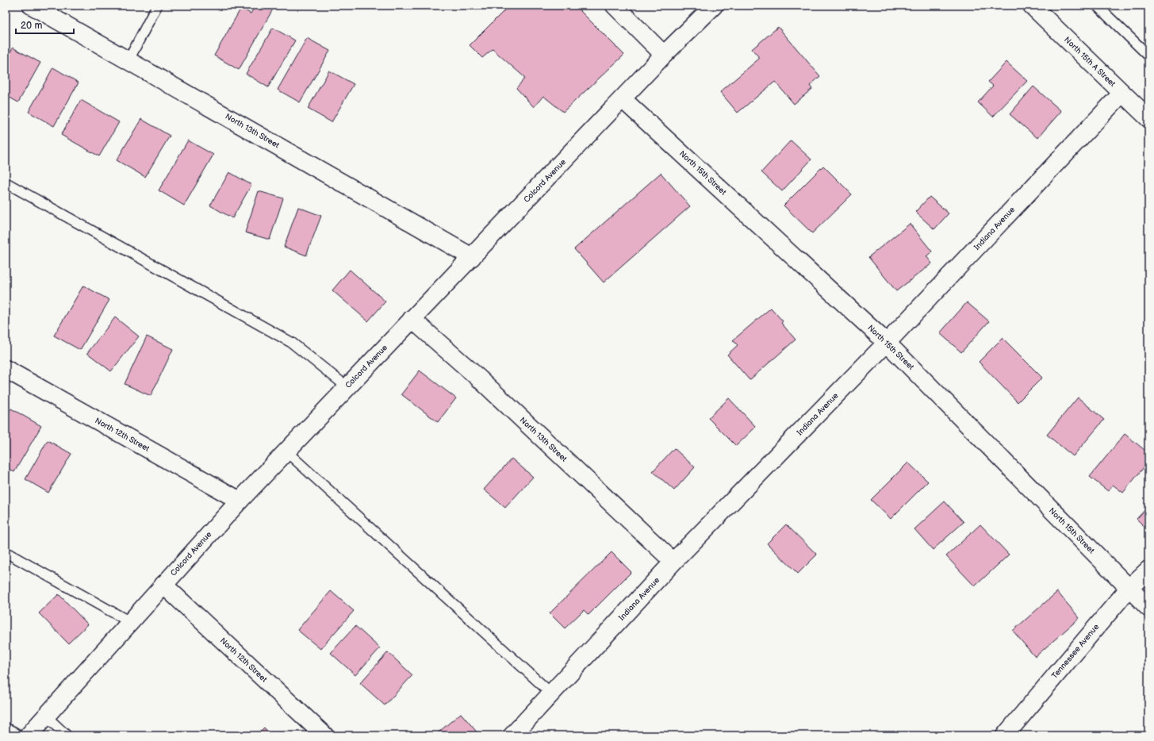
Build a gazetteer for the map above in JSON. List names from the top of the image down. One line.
{"streets":{"street":["North 15th A Street","North 13th Street","North 15th Street","Colcord Avenue","Indiana Avenue","North 12th Street","Tennessee Avenue"]},"crossings":[["North 15th A Street","Indiana Avenue"],["North 13th Street","Colcord Avenue"],["North 13th Street","Indiana Avenue"],["North 15th Street","Colcord Avenue"],["North 15th Street","Indiana Avenue"],["North 15th Street","Tennessee Avenue"],["Colcord Avenue","North 12th Street"]],"scale_bar":"20 m"}
